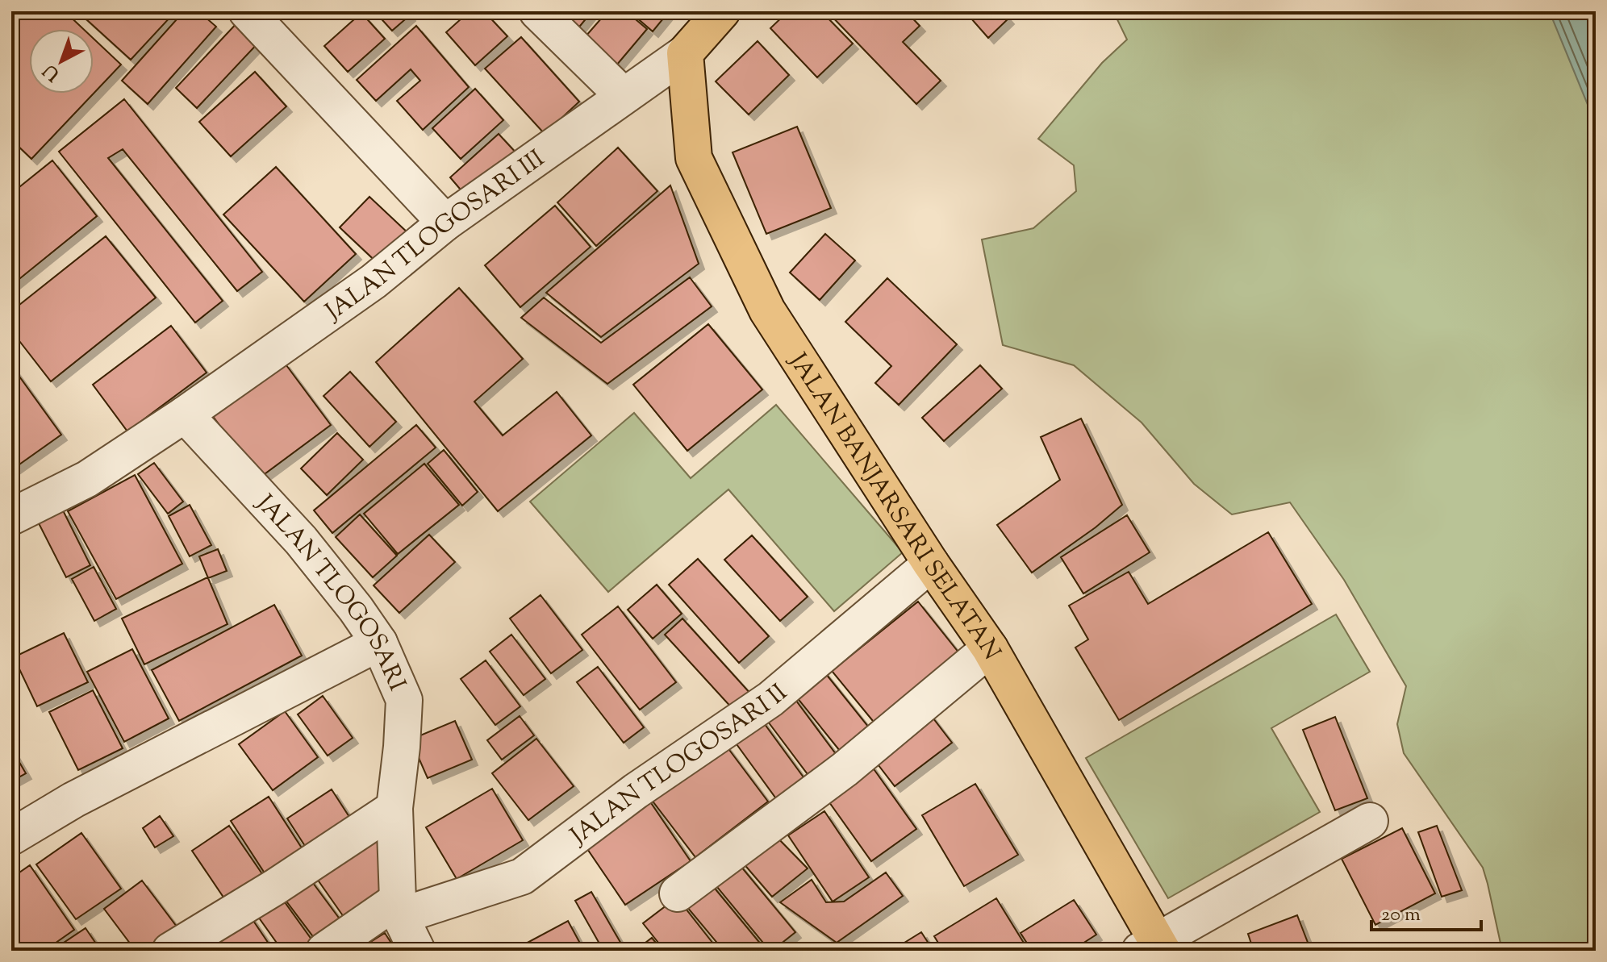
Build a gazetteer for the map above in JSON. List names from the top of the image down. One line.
{"streets":{"main road":["JALAN BANJARSARI SELATAN"],"street":["JALAN TLOGOSARI III","JALAN TLOGOSARI","JALAN TLOGOSARI II"]},"crossings":[["JALAN TLOGOSARI III","JALAN BANJARSARI SELATAN"],["JALAN TLOGOSARI III","JALAN TLOGOSARI"],["JALAN BANJARSARI SELATAN","JALAN TLOGOSARI II"],["JALAN TLOGOSARI","JALAN TLOGOSARI II"]],"scale_bar":"20 m","north":"bottom left"}
